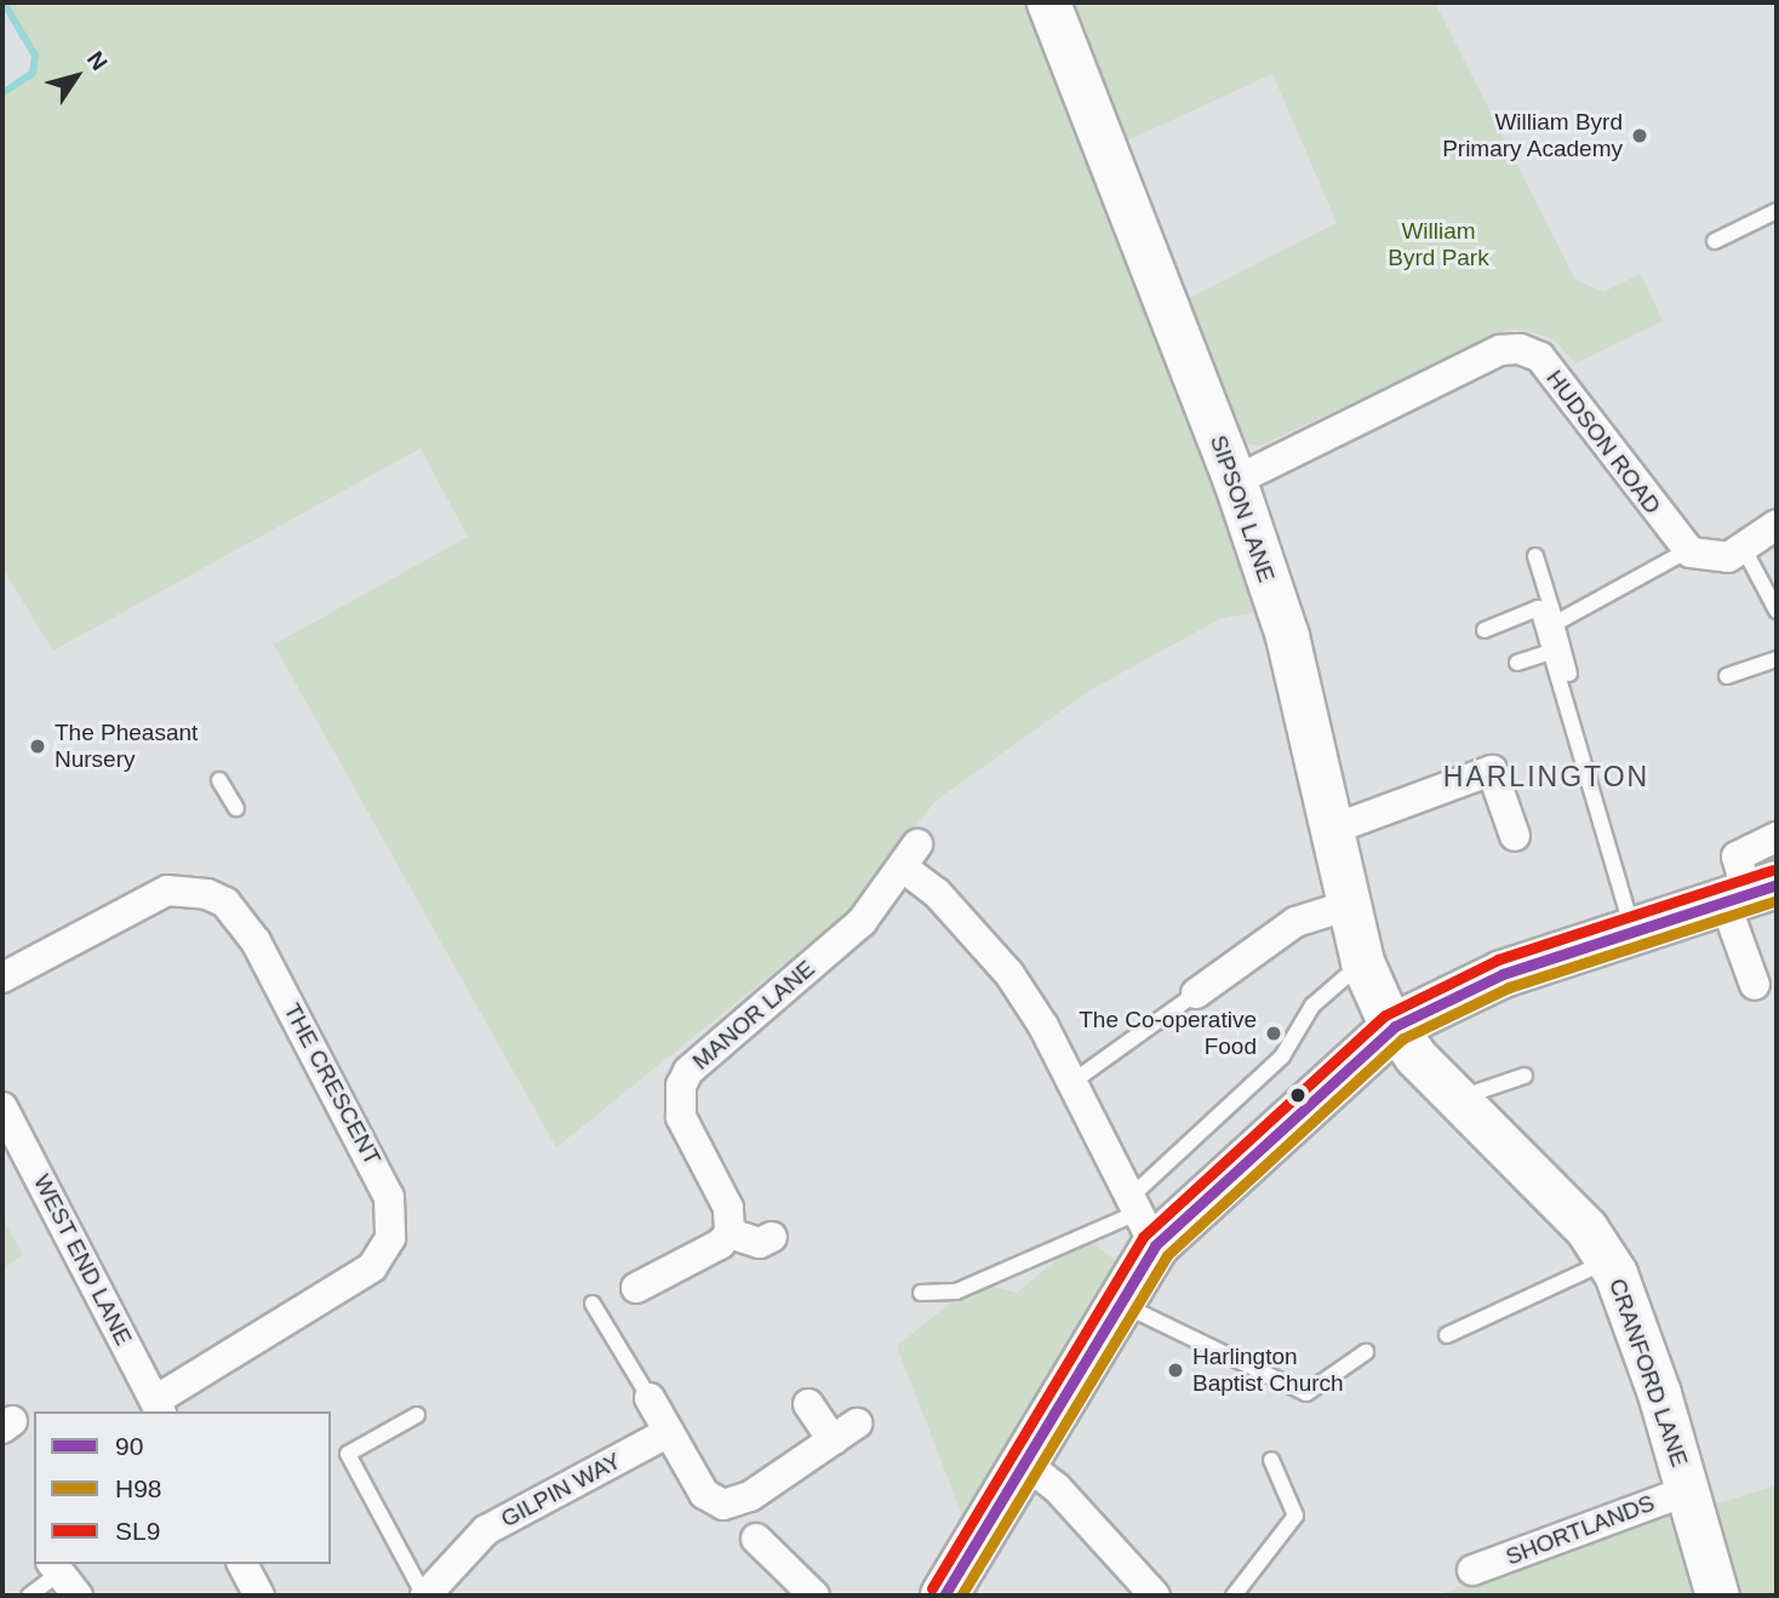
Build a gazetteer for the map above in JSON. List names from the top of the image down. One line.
{"streets":{"street":["HUDSON ROAD","SIPSON LANE","MANOR LANE","THE CRESCENT","WEST END LANE","CRANFORD LANE","GILPIN WAY","SHORTLANDS"]},"crossings":[["HUDSON ROAD","SIPSON LANE"],["SIPSON LANE","CRANFORD LANE"],["THE CRESCENT","WEST END LANE"],["CRANFORD LANE","SHORTLANDS"]],"districts":["HARLINGTON"],"parks":["William Byrd Park"],"places":["William Byrd Primary Academy","The Pheasant Nursery","The Co-operative Food","Harlington Baptist Church"],"lines":["transit line SL9","transit line 90","transit line H98"],"legend":["90","H98","SL9"],"north":"top right"}
